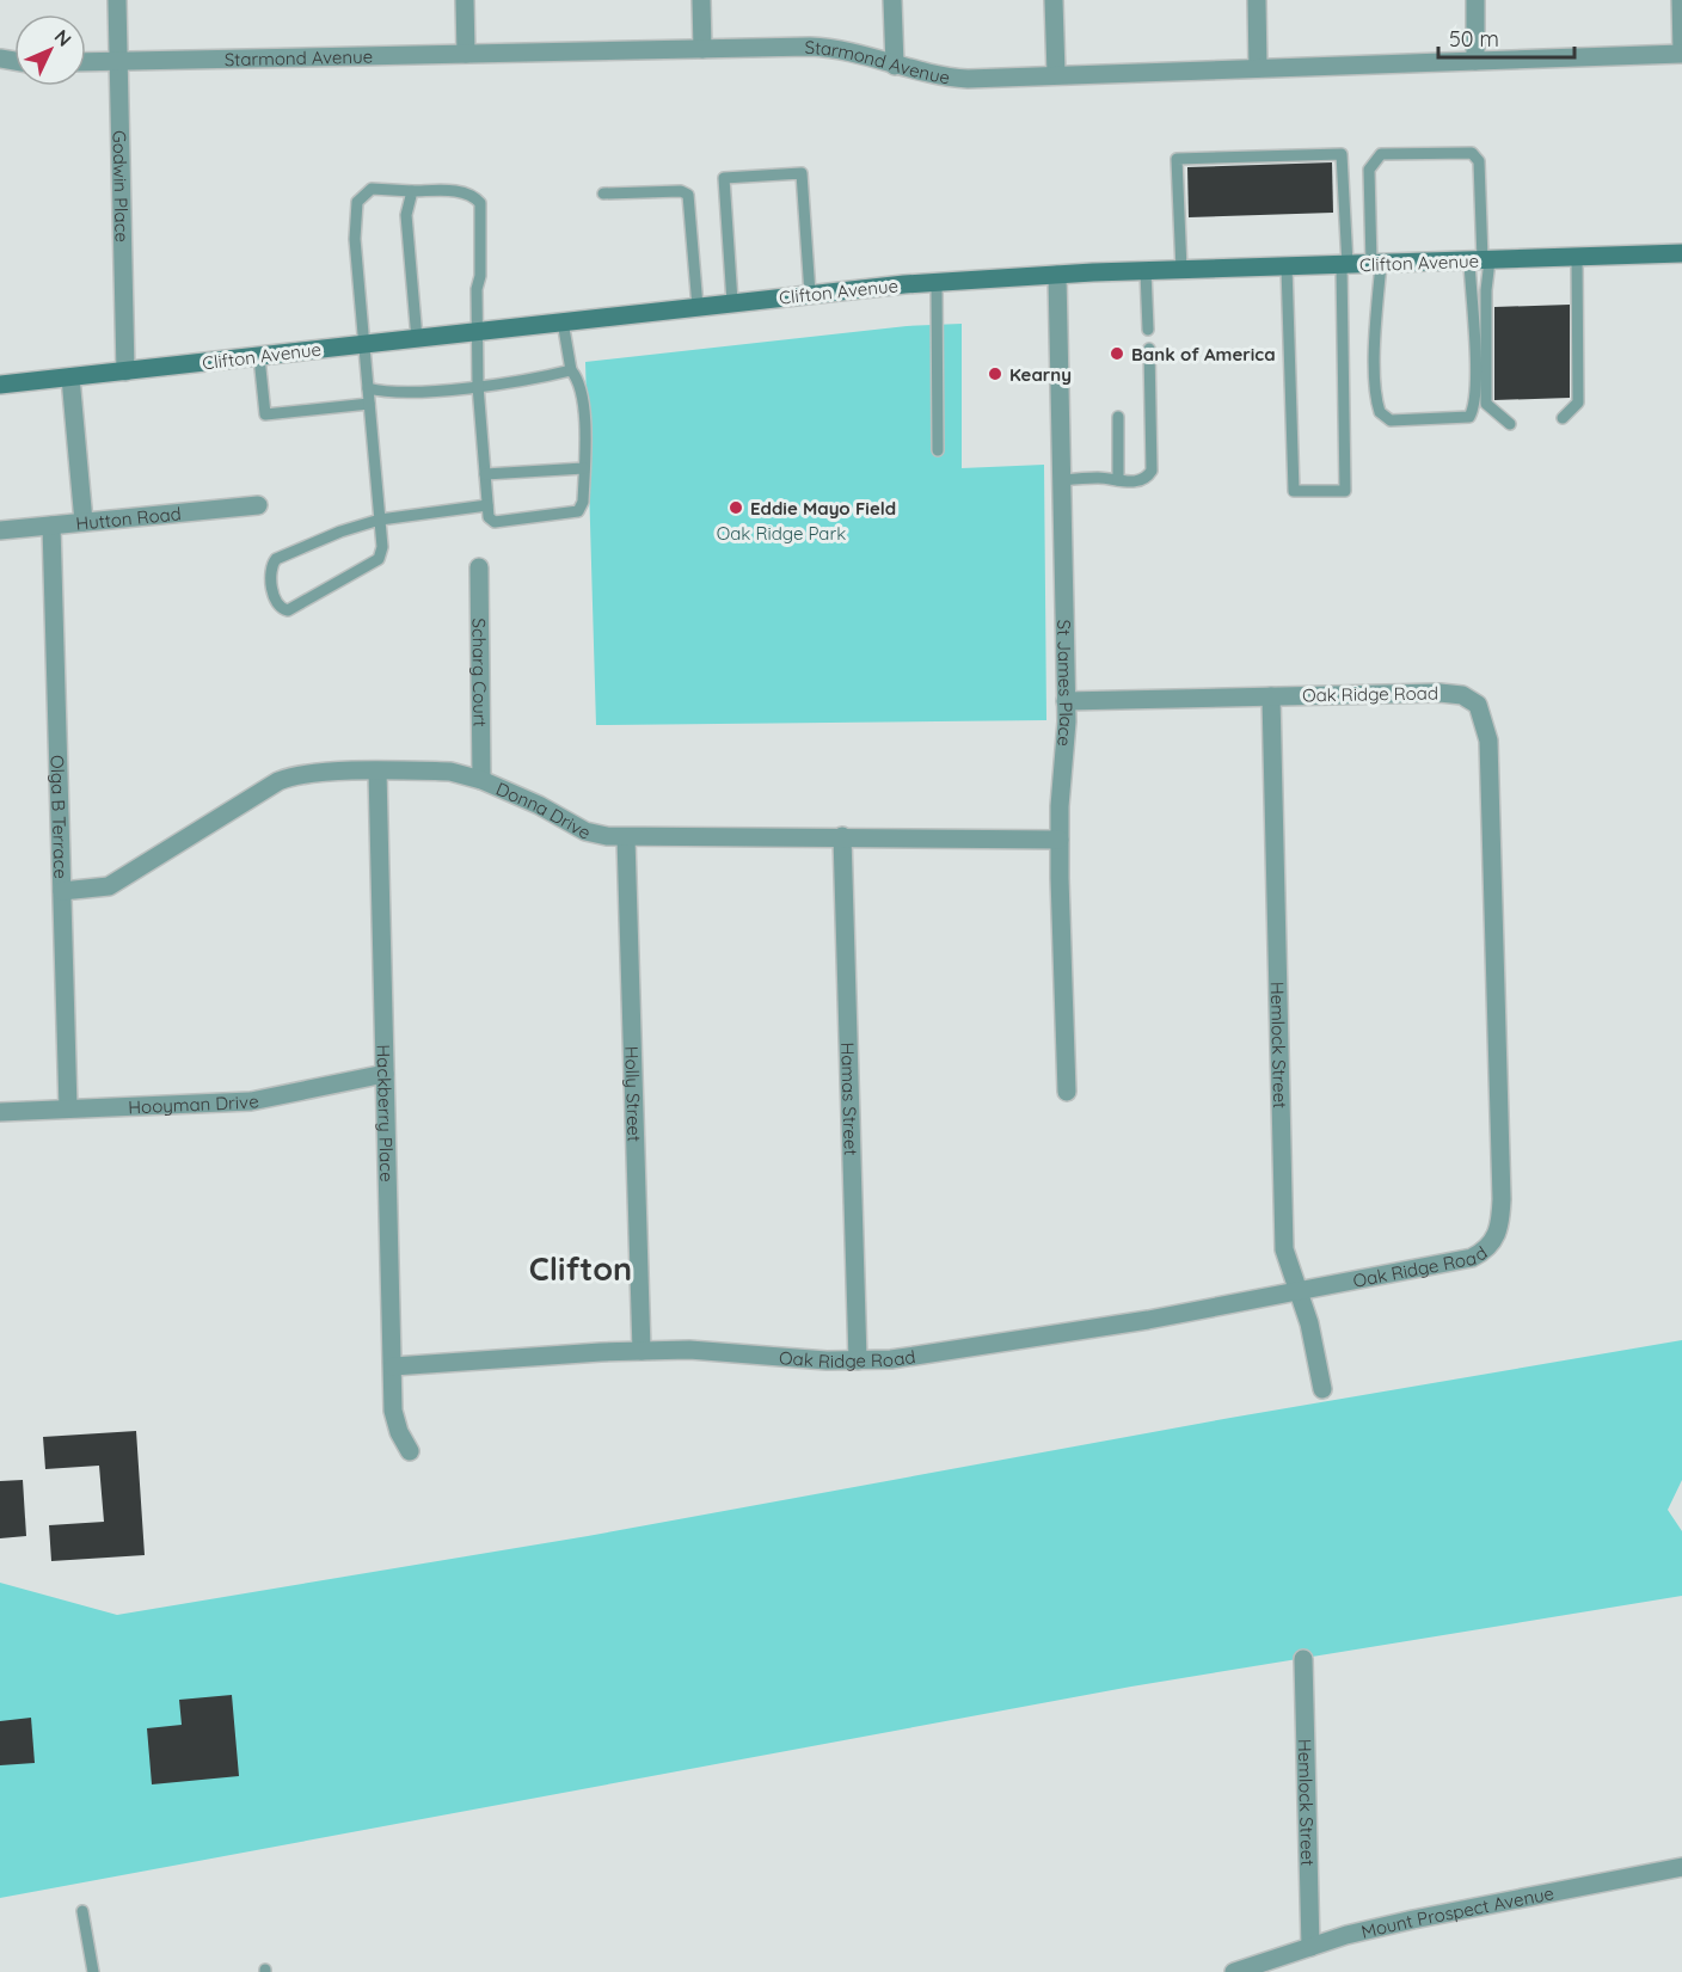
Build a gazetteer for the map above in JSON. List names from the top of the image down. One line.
{"streets":{"main road":["Clifton Avenue"],"street":["Starmond Avenue","Godwin Place","Hutton Road","Scharg Court","St James Place","Oak Ridge Road","Donna Drive","Olga B Terrace","Hemlock Street","Holly Street","Hamas Street","Hooyman Drive","Hackberry Place","Mount Prospect Avenue"]},"crossings":[["Starmond Avenue","Godwin Place"],["Godwin Place","Clifton Avenue"],["Clifton Avenue","St James Place"],["Hutton Road","Olga B Terrace"],["Scharg Court","Donna Drive"],["St James Place","Oak Ridge Road"],["St James Place","Donna Drive"],["Oak Ridge Road","Hemlock Street"],["Oak Ridge Road","Holly Street"],["Oak Ridge Road","Hamas Street"],["Oak Ridge Road","Hackberry Place"],["Donna Drive","Olga B Terrace"],["Donna Drive","Holly Street"],["Donna Drive","Hamas Street"],["Donna Drive","Hackberry Place"],["Olga B Terrace","Hooyman Drive"],["Hemlock Street","Mount Prospect Avenue"],["Hooyman Drive","Hackberry Place"]],"districts":["Clifton"],"parks":["Oak Ridge Park"],"places":["Bank of America","Kearny","Eddie Mayo Field"],"scale_bar":"50 m","north":"top right"}
